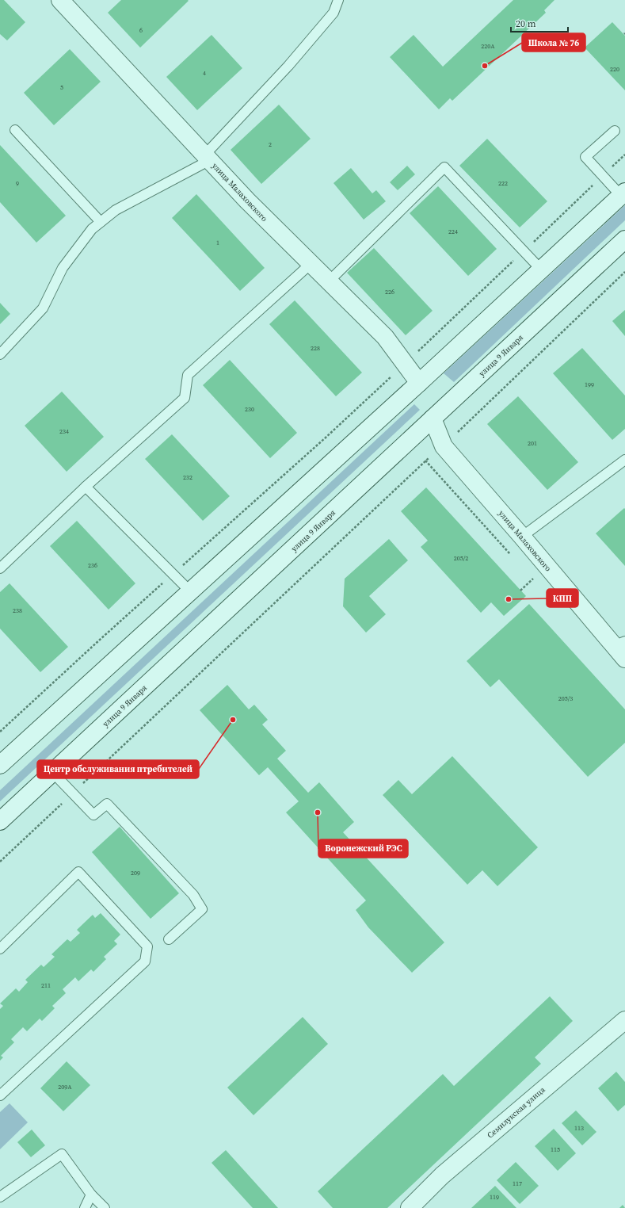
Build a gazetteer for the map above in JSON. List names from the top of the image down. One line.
{"streets":{"main road":["улица Малаховского","улица 9 Января","Семилукская улица"]},"crossings":[["улица Малаховского","улица 9 Января"]],"places":["Школа № 76","КПП","Центр обслуживания птребителей","Воронежский РЭС"],"house_numbers":["6","220А","220","4","5","2","9","222","224","1","226","228","199","230","234","201","232","205/2","236","238","205/3","209","211","209А","113","115","117","119"],"scale_bar":"20 m"}
